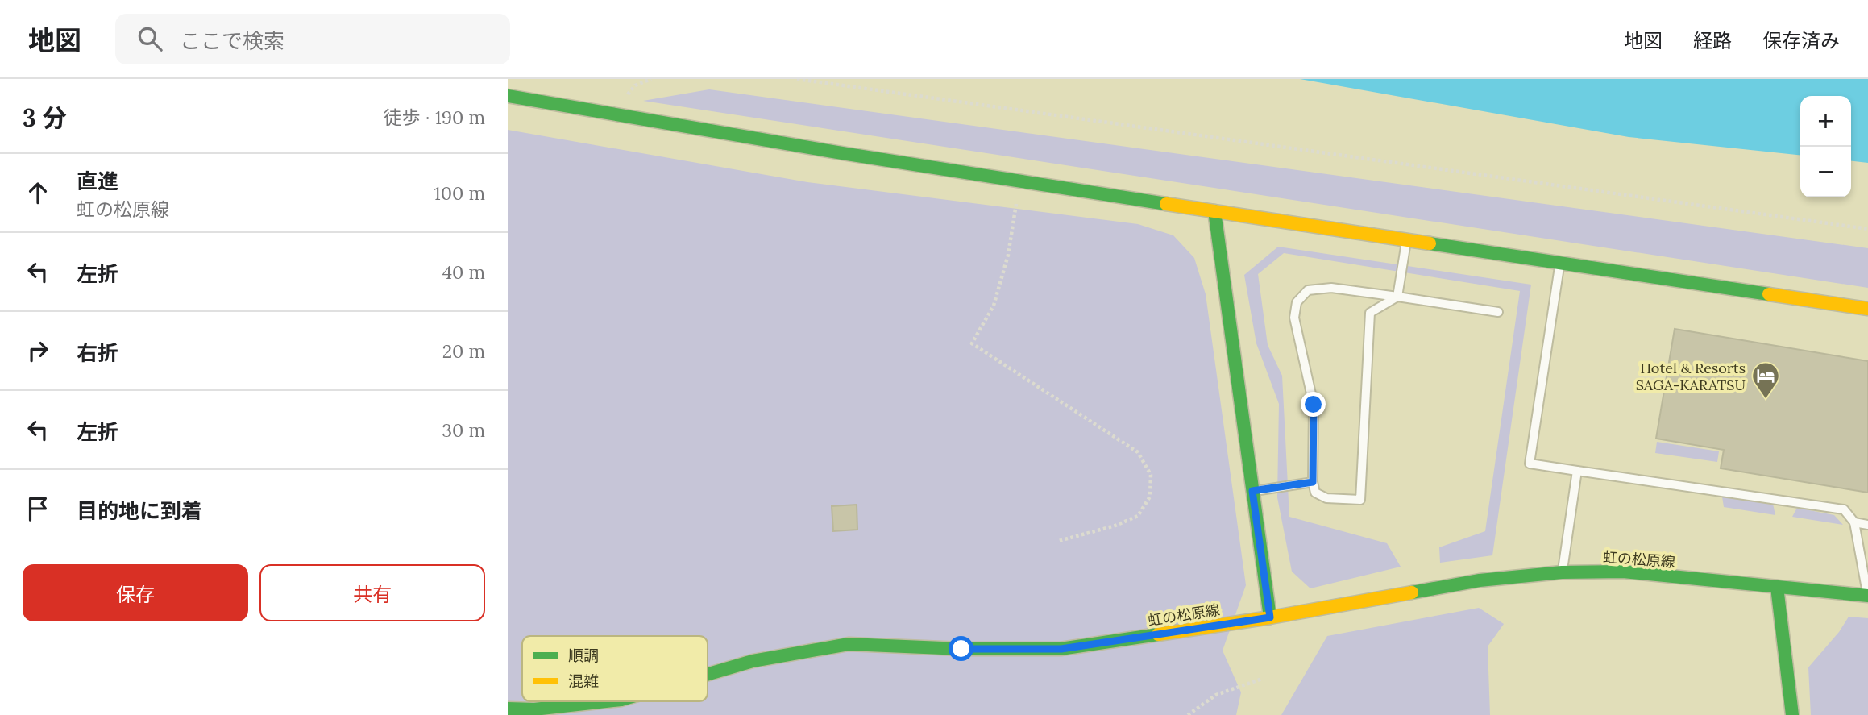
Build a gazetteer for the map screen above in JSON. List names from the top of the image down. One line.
{"streets":{"street":["虹の松原線"]},"places":{"hotel":["Hotel & Resorts SAGA-KARATSU"]},"legend":["順調","混雑"],"page":{"header":"地図","search":"ここで検索","nav":["地図","経路","保存済み"],"heading":["3 分","徒歩 · 190 m"],"map_buttons":["+","−"],"list":[["直進","虹の松原線","100 m"],["左折","40 m"],["右折","20 m"],["左折","30 m"],"目的地に到着"],"buttons":["保存","共有"]}}
